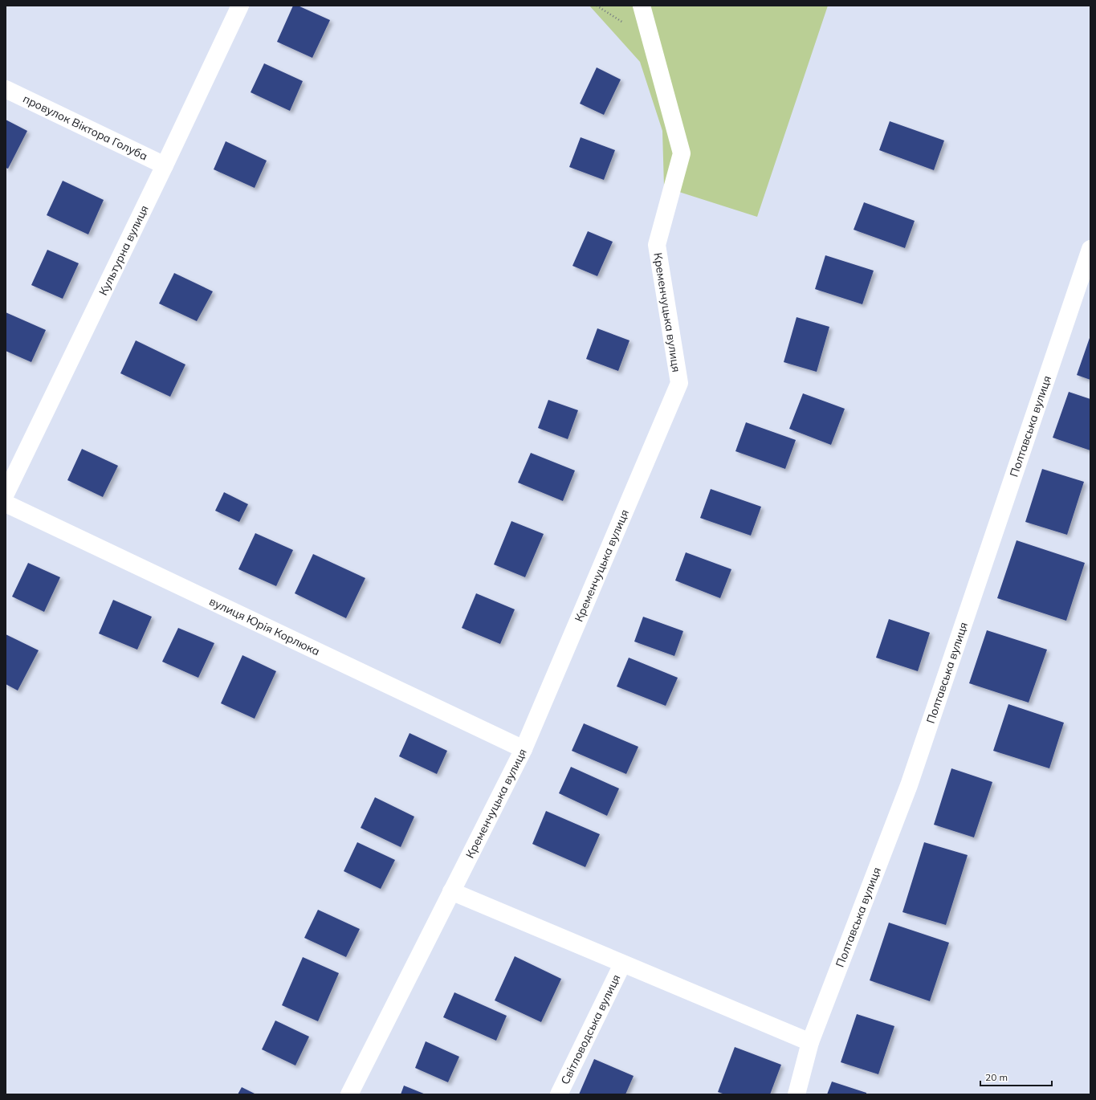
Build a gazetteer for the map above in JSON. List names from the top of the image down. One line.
{"streets":{"street":["провулок Віктора Голуба","Культурна вулиця","Кременчуцька вулиця","Полтавська вулиця","вулиця Юрія Корлюка","Світловодська вулиця"]},"crossings":[["провулок Віктора Голуба","Культурна вулиця"],["Кременчуцька вулиця","вулиця Юрія Корлюка"]],"scale_bar":"20 m"}
